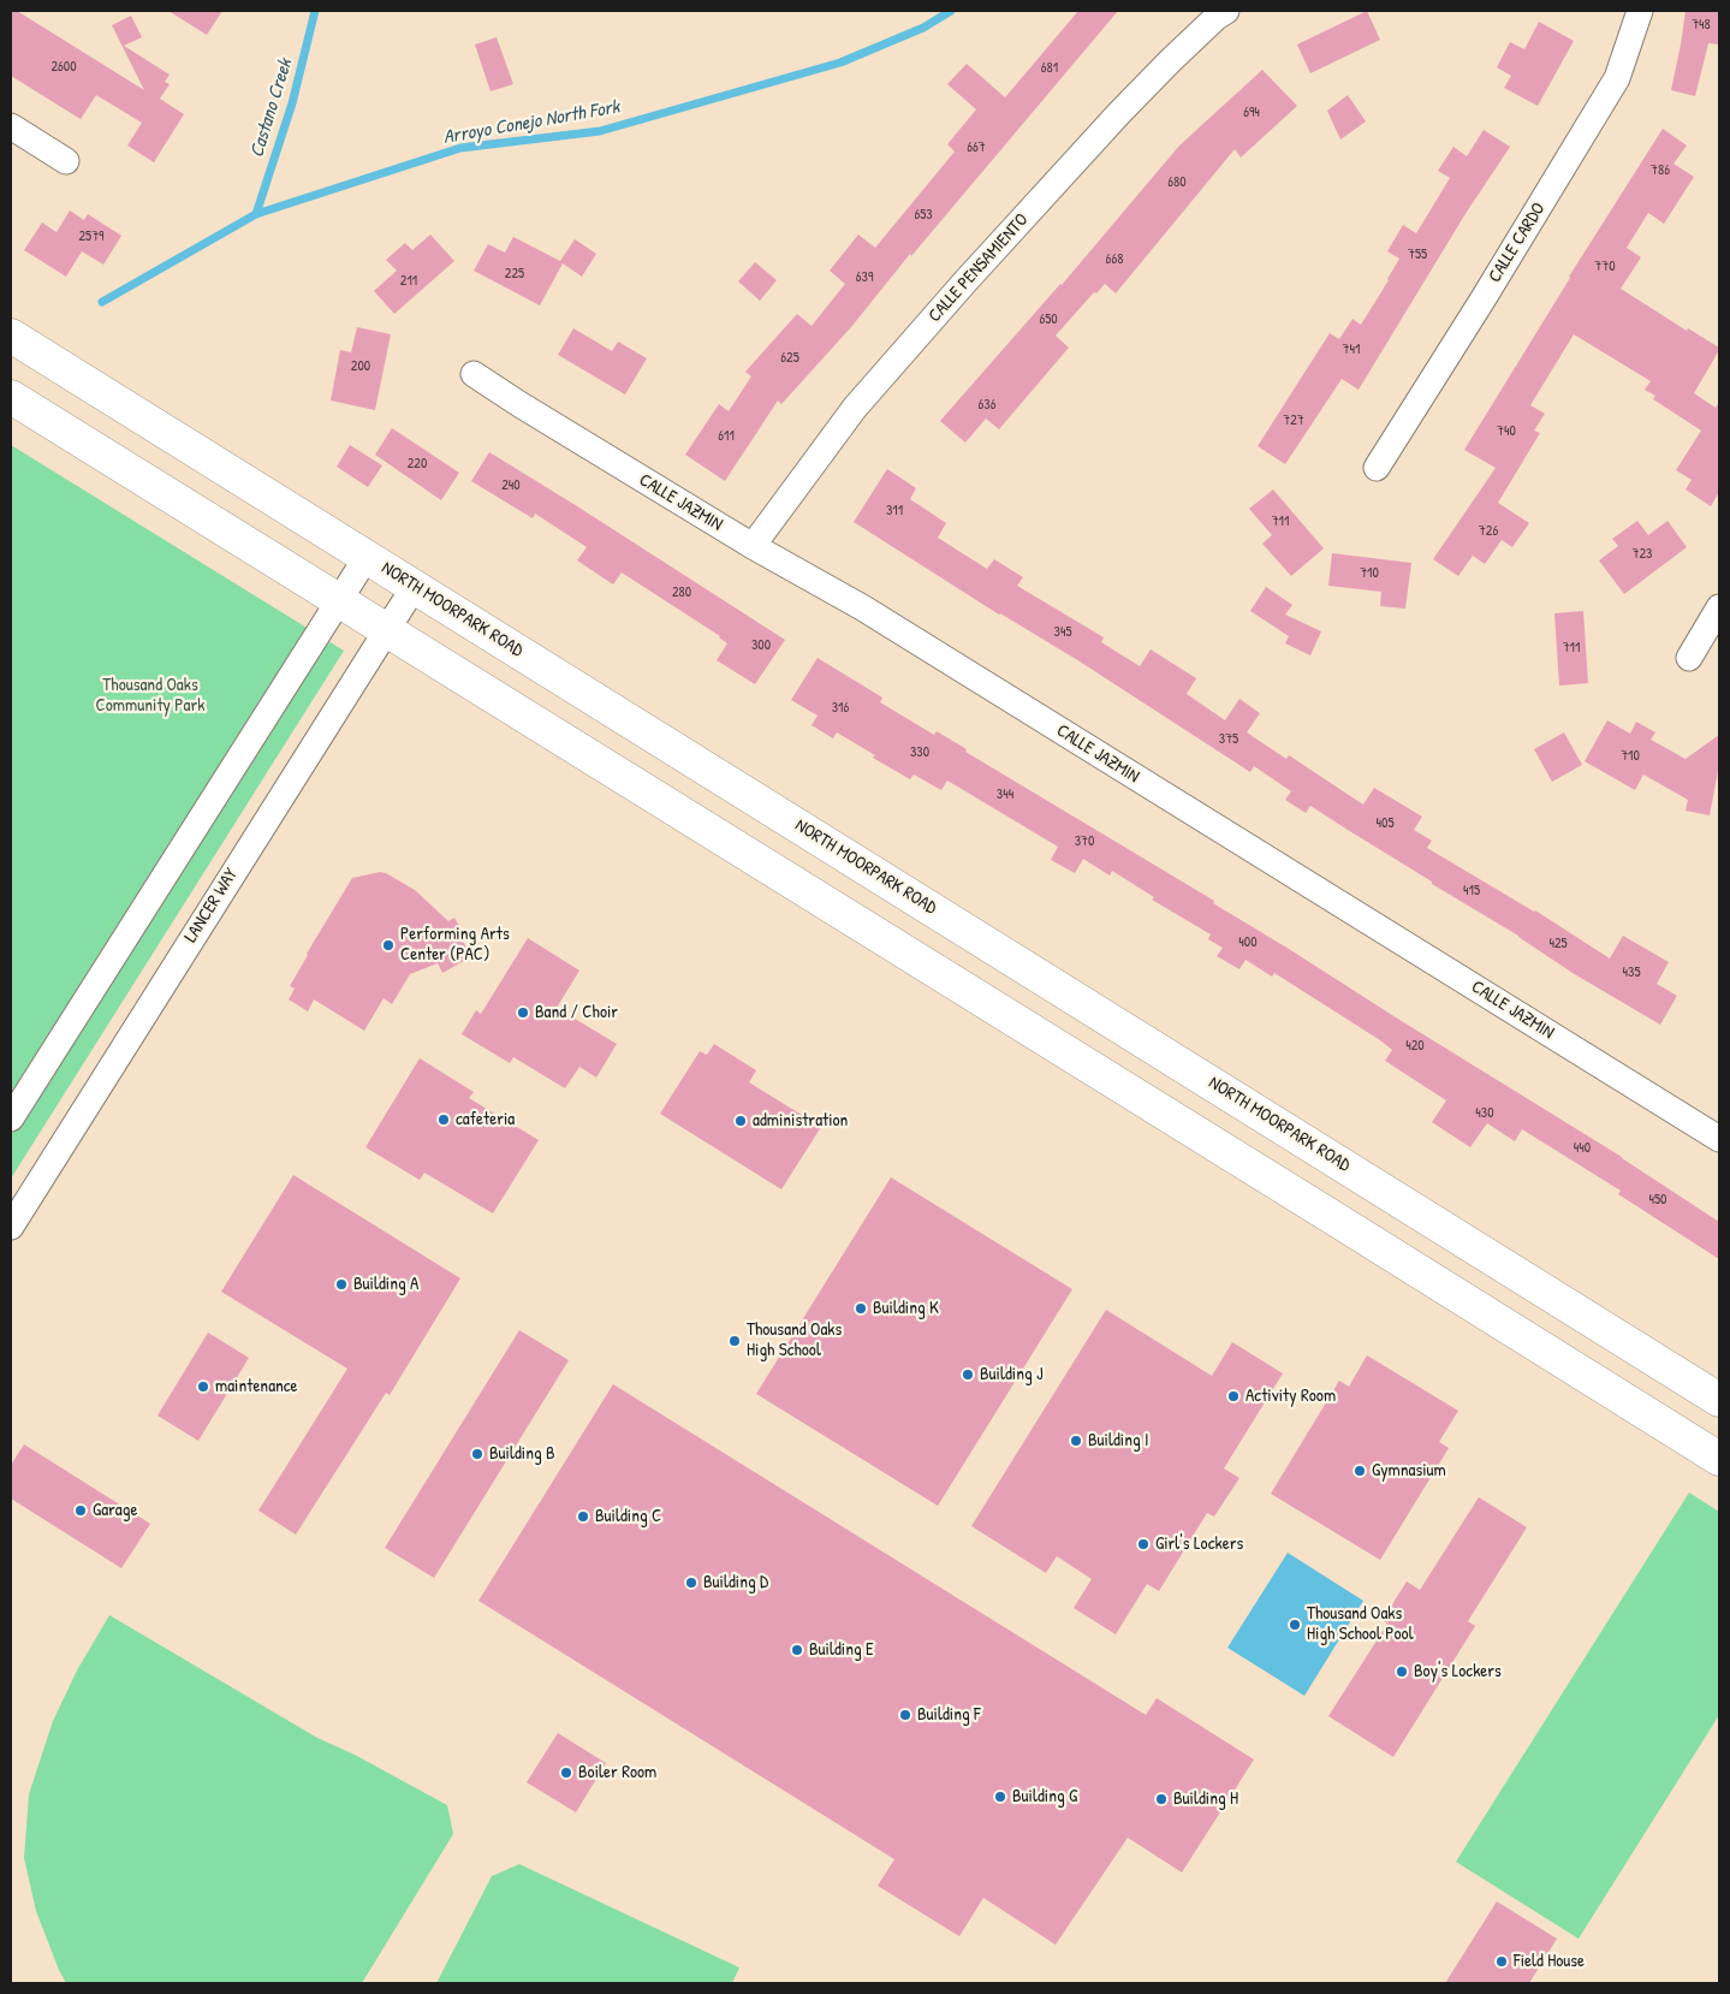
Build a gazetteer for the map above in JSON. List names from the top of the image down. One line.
{"streets":{"main road":["NORTH MOORPARK ROAD"],"street":["CALLE CARDO","CALLE PENSAMIENTO","CALLE JAZMIN","LANCER WAY"]},"crossings":[["CALLE PENSAMIENTO","CALLE JAZMIN"],["NORTH MOORPARK ROAD","LANCER WAY"]],"water":["Castano Creek","Arroyo Conejo North Fork"],"parks":["Thousand Oaks Community Park"],"places":["Performing Arts Center (PAC)","Band / Choir","cafeteria","administration","Building A","Building K","Thousand Oaks High School","Building J","maintenance","Activity Room","Building I","Building B","Gymnasium","Garage","Building C","Girl's Lockers","Building D","Thousand Oaks High School Pool","Building E","Boy's Lockers","Building F","Boiler Room","Building G","Building H","Field House"],"house_numbers":["748","2600","681","694","667","786","680","653","2579","755","668","770","225","639","211","650","741","625","200","636","727","740","611","220","240","311","711","726","723","710","280","345","300","711","316","375","330","710","344","405","370","415","400","425","435","420","430","440","450"]}
